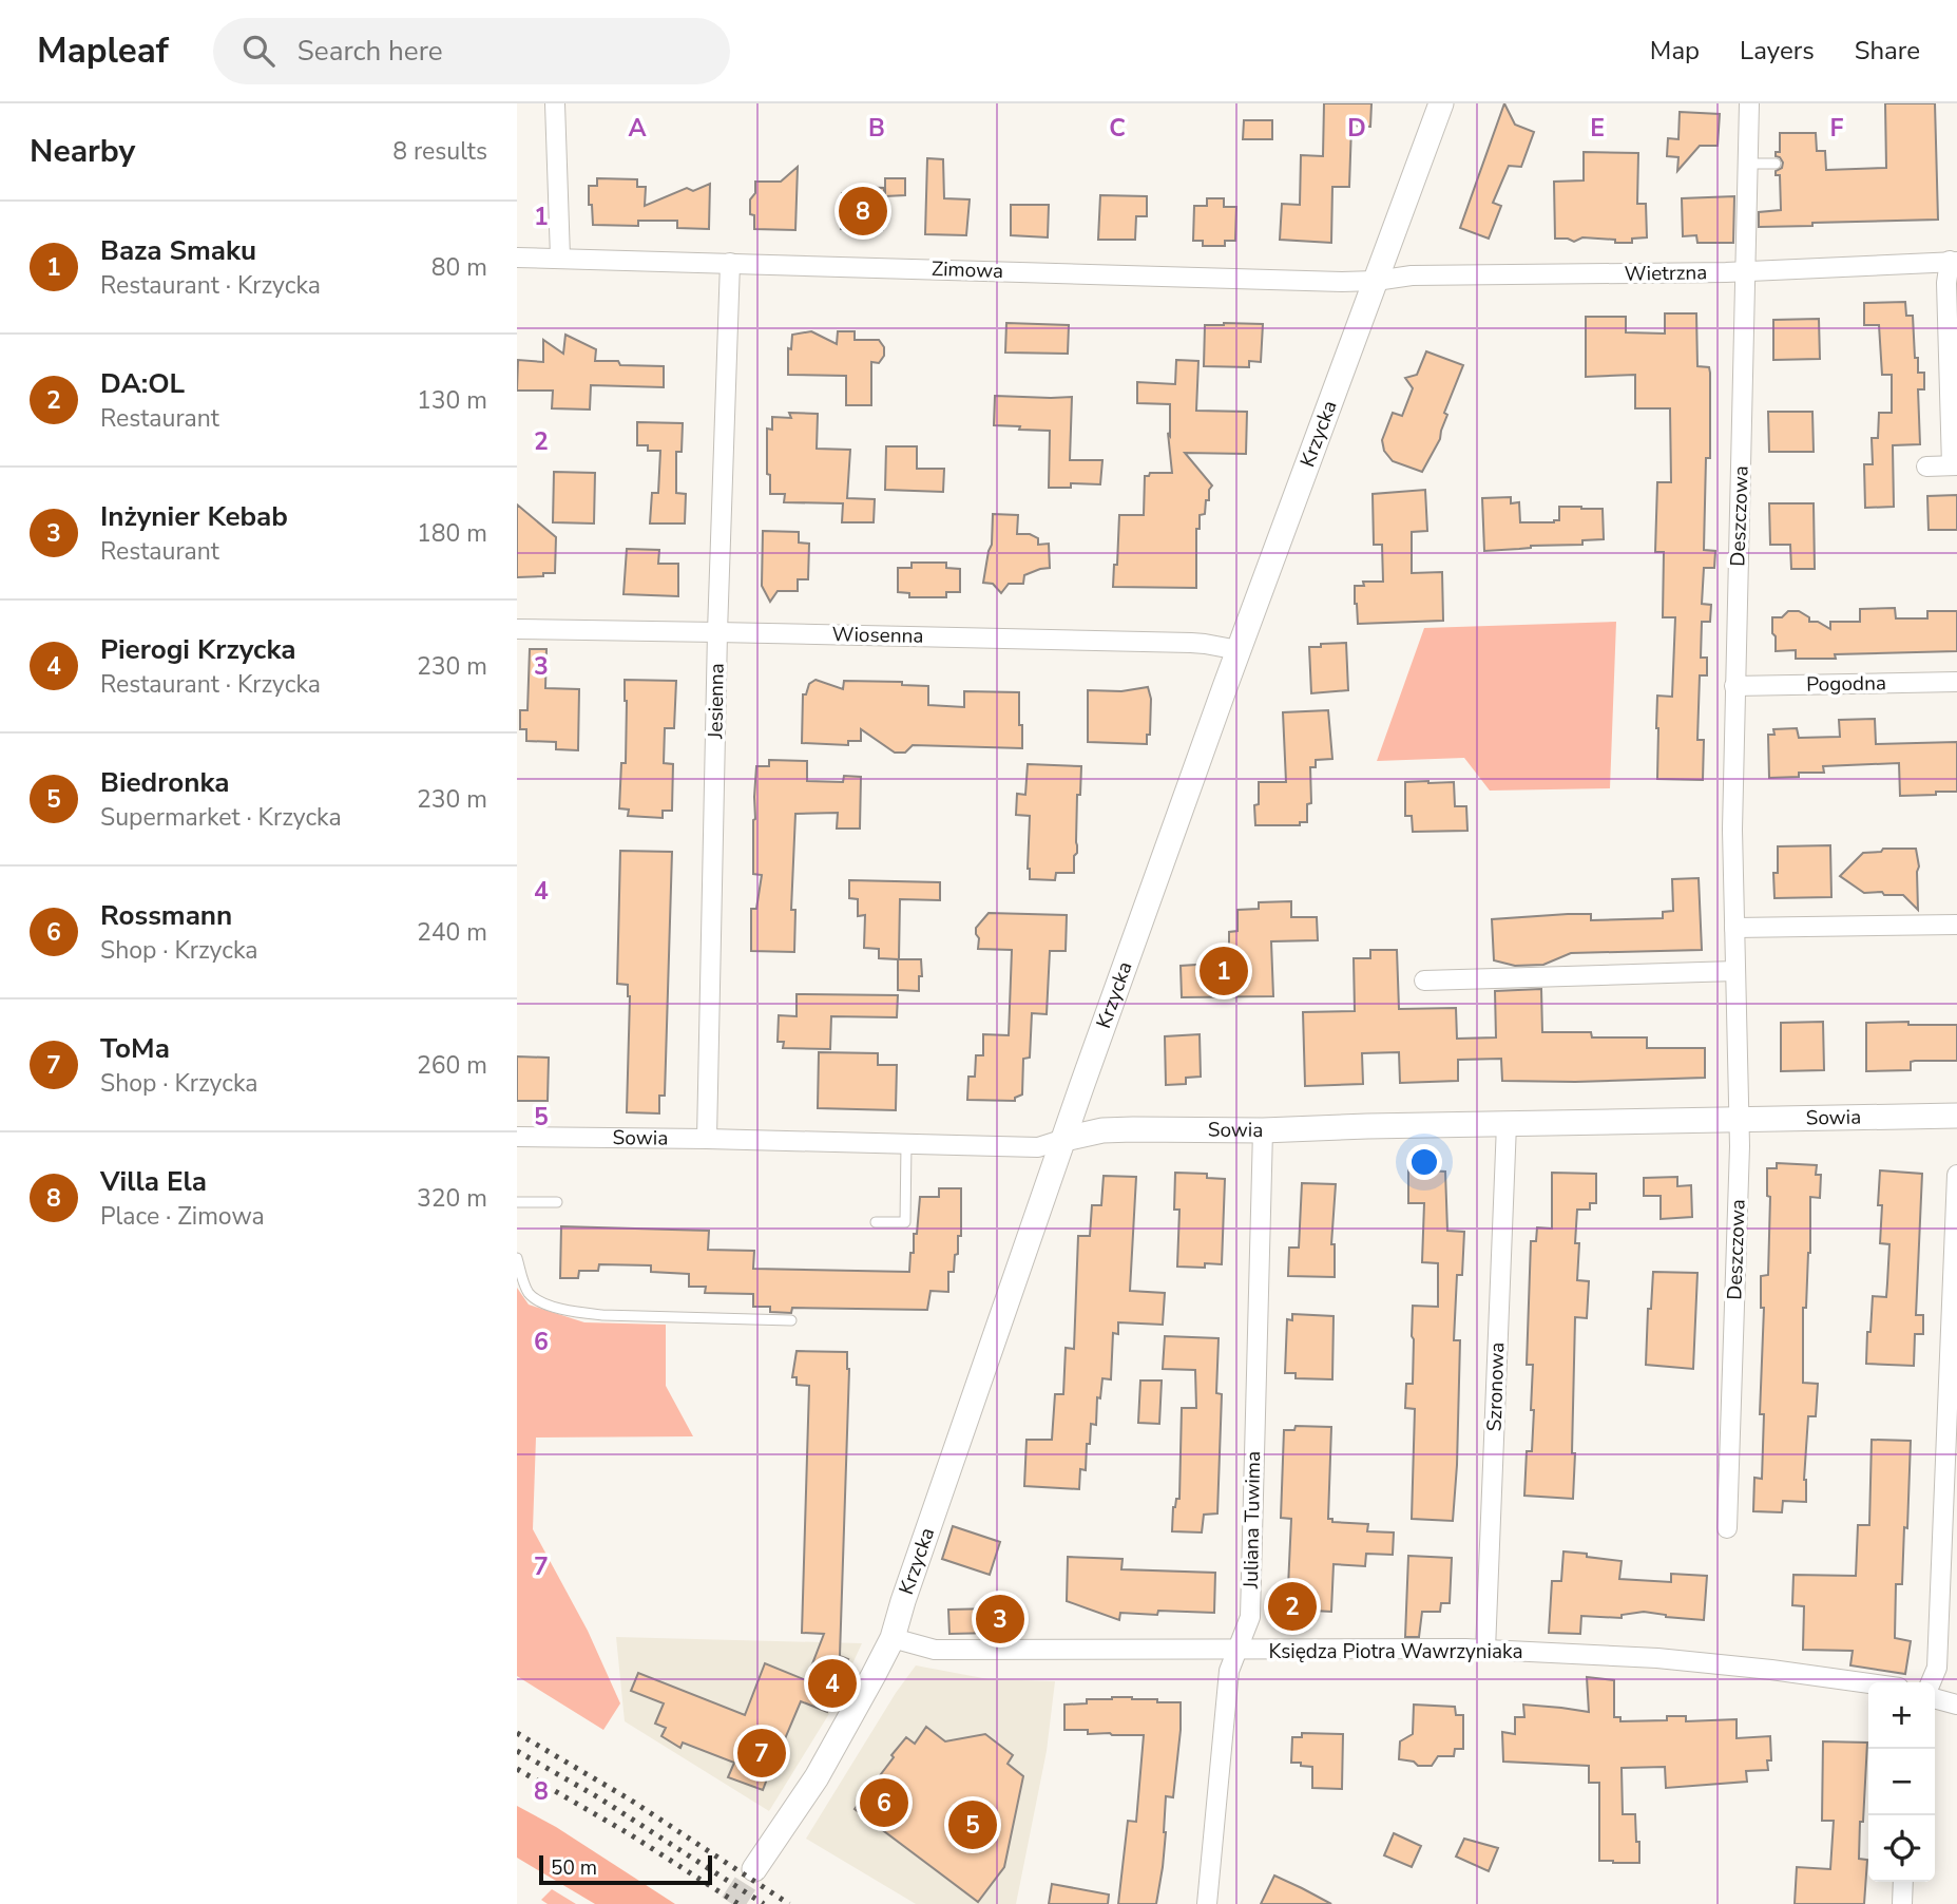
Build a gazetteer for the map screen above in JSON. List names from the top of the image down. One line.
{"streets":{"street":["Zimowa","Wietrzna","Krzycka","Deszczowa","Wiosenna","Pogodna","Jesienna","Sowia","Szronowa","Juliana Tuwima","Księdza Piotra Wawrzyniaka"]},"crossings":[["Zimowa","Wietrzna"],["Zimowa","Krzycka"],["Zimowa","Jesienna"],["Wietrzna","Krzycka"],["Wietrzna","Deszczowa"],["Krzycka","Wiosenna"],["Krzycka","Sowia"],["Krzycka","Księdza Piotra Wawrzyniaka"],["Deszczowa","Pogodna"],["Deszczowa","Sowia"],["Wiosenna","Jesienna"],["Jesienna","Sowia"],["Sowia","Szronowa"],["Sowia","Juliana Tuwima"],["Szronowa","Księdza Piotra Wawrzyniaka"],["Juliana Tuwima","Księdza Piotra Wawrzyniaka"]],"scale_bar":"50 m","page":{"header":"Mapleaf","search":"Search here","nav":["Map","Layers","Share"],"heading":["Nearby","8 results"],"pins":["8","1","2","3","4","7","6","5"],"list":[{"mark":"1","name":"Baza Smaku","note":"Restaurant · Krzycka","value":"80 m"},{"mark":"2","name":"DA:OL","note":"Restaurant","value":"130 m"},{"mark":"3","name":"Inżynier Kebab","note":"Restaurant","value":"180 m"},{"mark":"4","name":"Pierogi Krzycka","note":"Restaurant · Krzycka","value":"230 m"},{"mark":"5","name":"Biedronka","note":"Supermarket · Krzycka","value":"230 m"},{"mark":"6","name":"Rossmann","note":"Shop · Krzycka","value":"240 m"},{"mark":"7","name":"ToMa","note":"Shop · Krzycka","value":"260 m"},{"mark":"8","name":"Villa Ela","note":"Place · Zimowa","value":"320 m"}],"map_buttons":["+","−"],"scale":"50 m"},"grid":{"columns":["A","B","C","D","E","F"],"rows":["1","2","3","4","5","6","7","8"]}}
